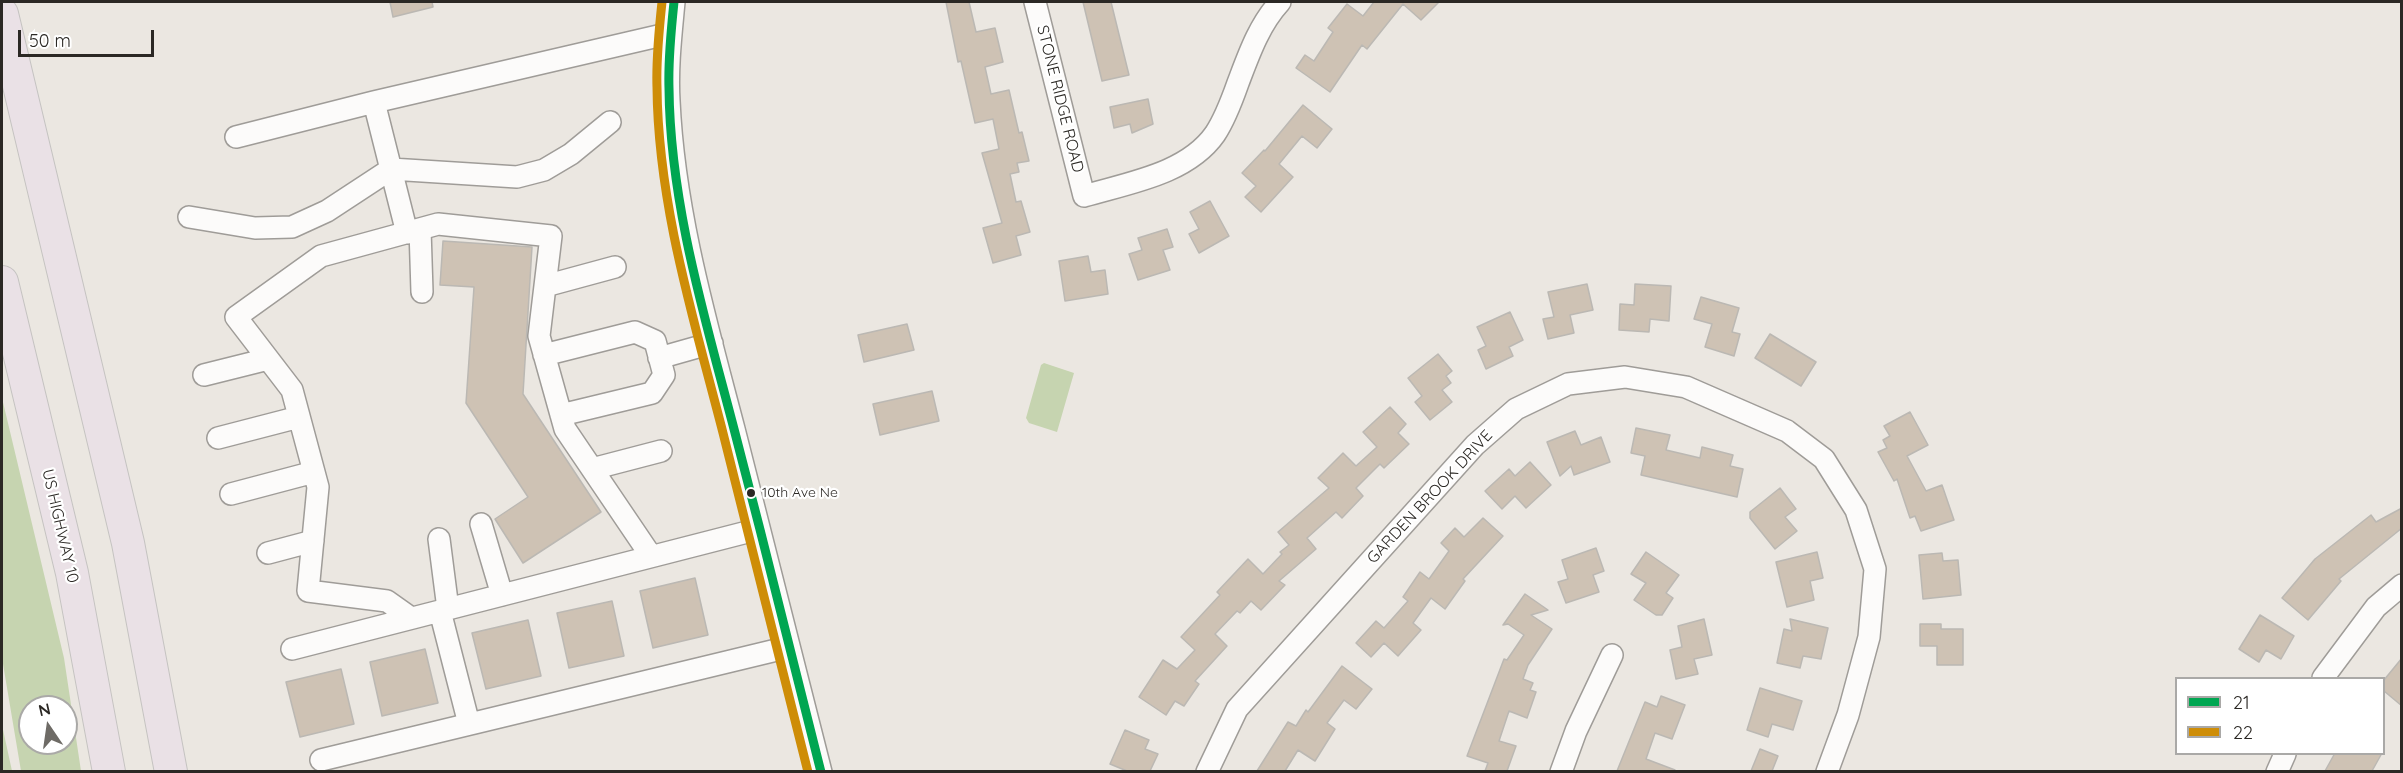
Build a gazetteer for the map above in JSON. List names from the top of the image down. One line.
{"streets":{"highway":["US HIGHWAY 10"],"street":["STONE RIDGE ROAD","GARDEN BROOK DRIVE"]},"places":["10th Ave Ne"],"lines":["transit line 21","transit line 22"],"legend":["21","22"],"scale_bar":"50 m","north":"top"}
